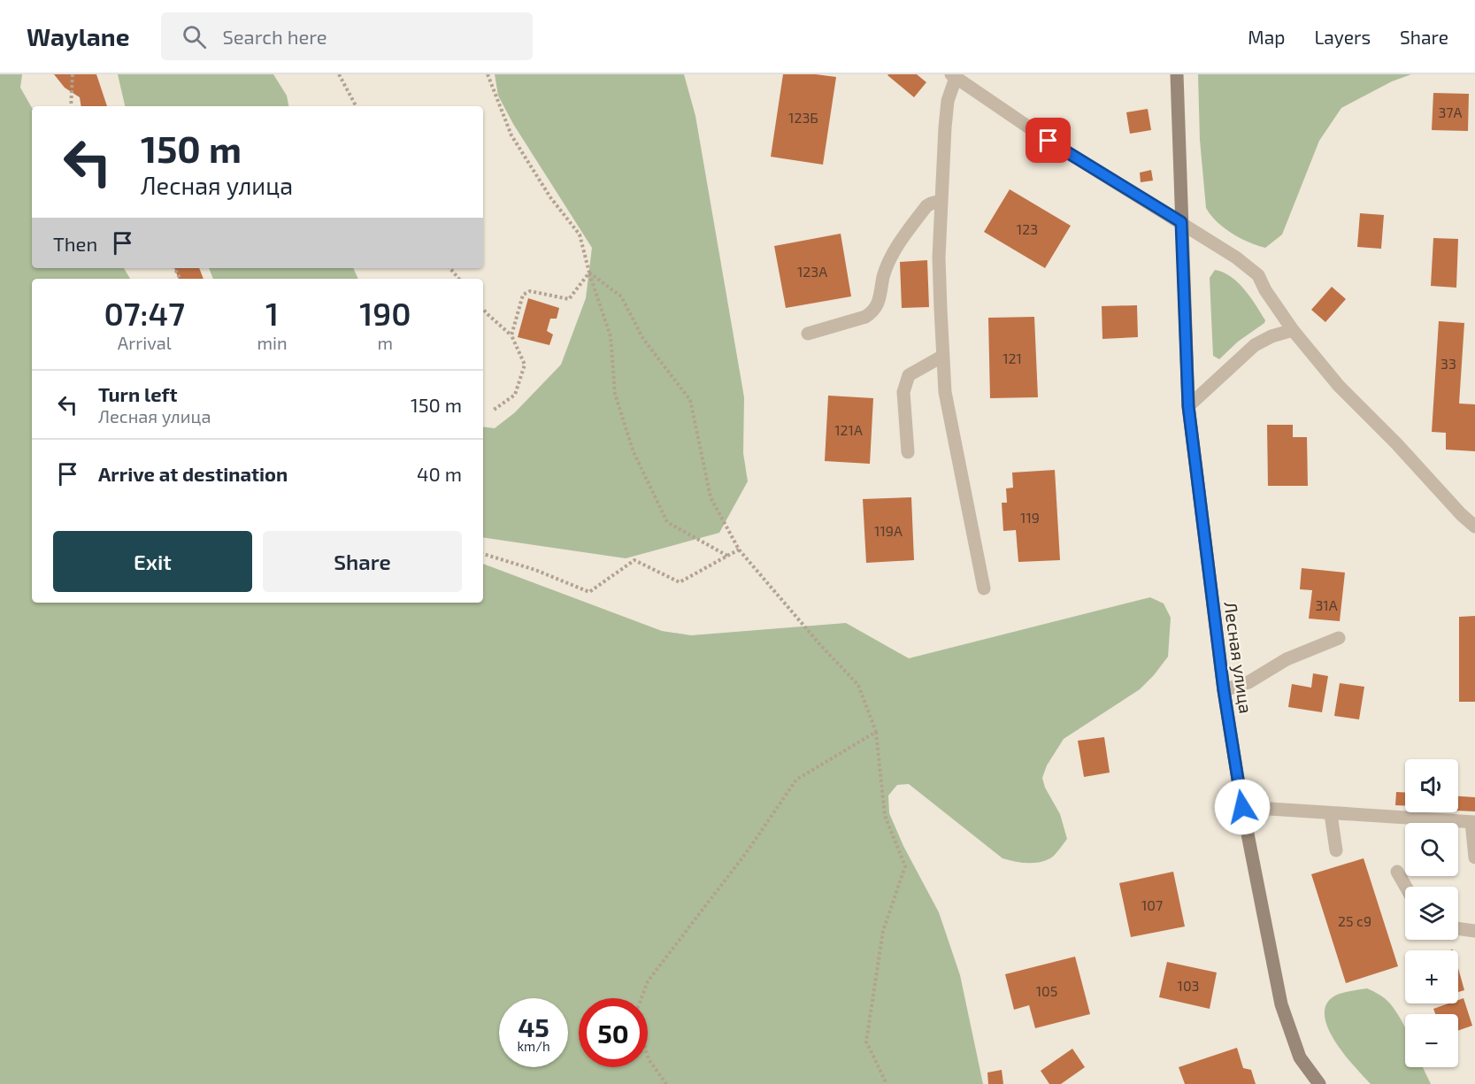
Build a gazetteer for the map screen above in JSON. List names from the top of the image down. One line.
{"streets":{"main road":["Лесная улица"]},"house_numbers":["37А","123Б","123","123А","121","33","121А","119","119А","31А","107","25 с9","103","105"],"page":{"header":"Waylane","search":"Search here","nav":["Map","Layers","Share"],"turn":["150 m","Лесная улица"],"then":"Then","eta":["07:47","Arrival","1","min","190","m"],"list":[{"name":"Turn left","note":"Лесная улица","value":"150 m"},{"name":"Arrive at destination","value":"40 m"}],"buttons":["Exit","Share"],"map_buttons":["+","−"],"speed":"45 km/h","limit":"50"}}
